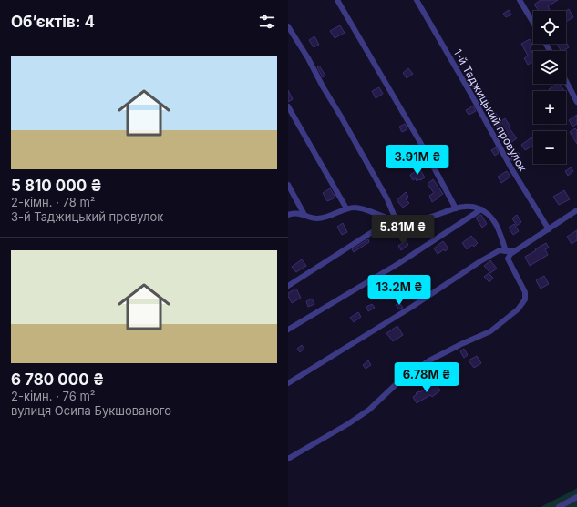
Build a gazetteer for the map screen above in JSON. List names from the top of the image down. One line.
{"streets":{"street":["1-й Таджицький провулок"]},"page":{"heading":"Об’єктів: 4","map_buttons":["+","−"],"list":[{"name":"5 810 000 ₴","note":"2-кімн. · 78 m² · 3-й Таджицький провулок"},{"name":"6 780 000 ₴","note":"2-кімн. · 76 m² · вулиця Осипа Букшованого"}],"price":["3.91M ₴","5.81M ₴","13.2M ₴","6.78M ₴"]}}
